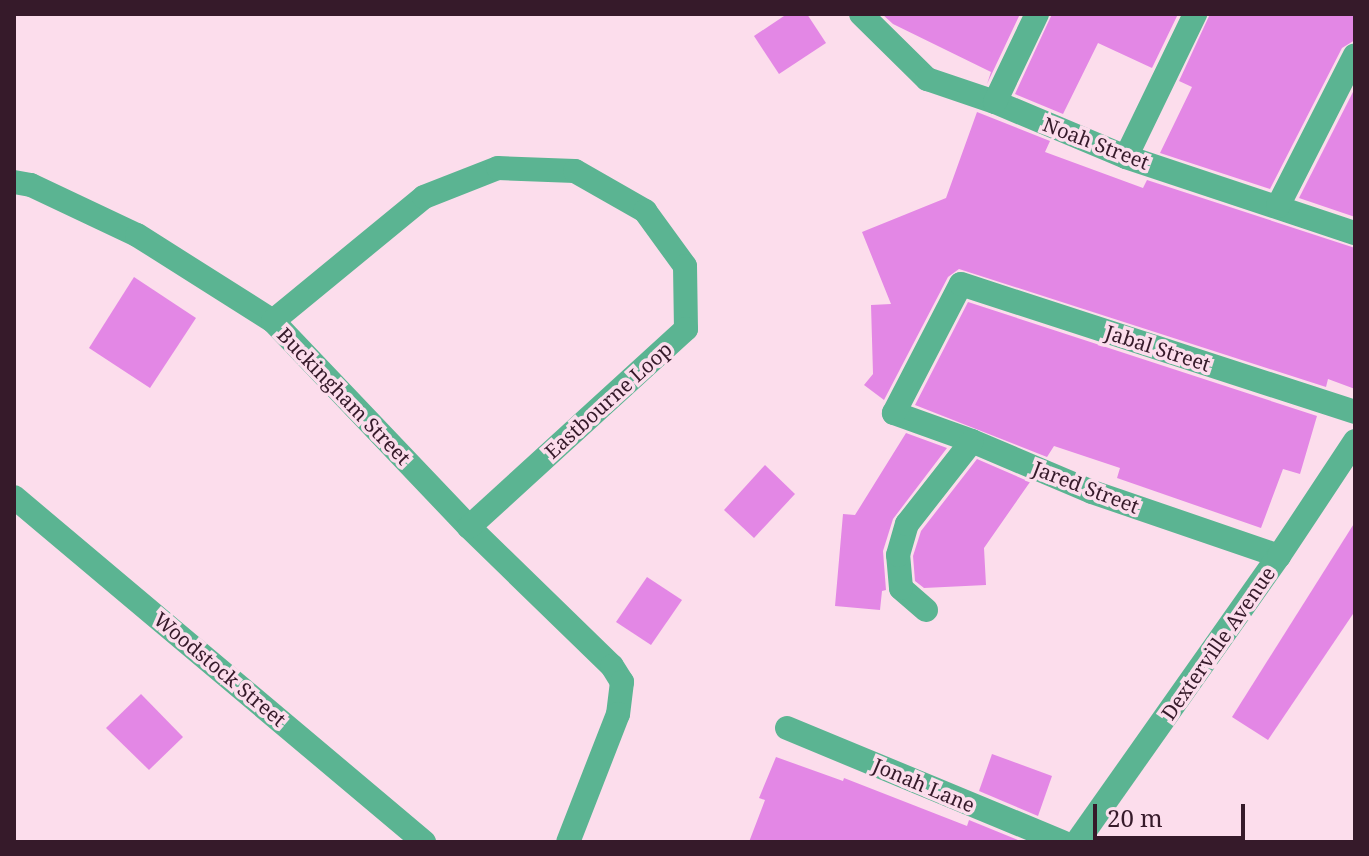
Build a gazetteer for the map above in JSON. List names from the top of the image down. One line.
{"streets":{"street":["Noah Street","Jabal Street","Buckingham Street","Eastbourne Loop","Jared Street","Dexterville Avenue","Woodstock Street","Jonah Lane"]},"crossings":[["Jabal Street","Jared Street"],["Buckingham Street","Eastbourne Loop"],["Jared Street","Dexterville Avenue"]],"scale_bar":"20 m"}
